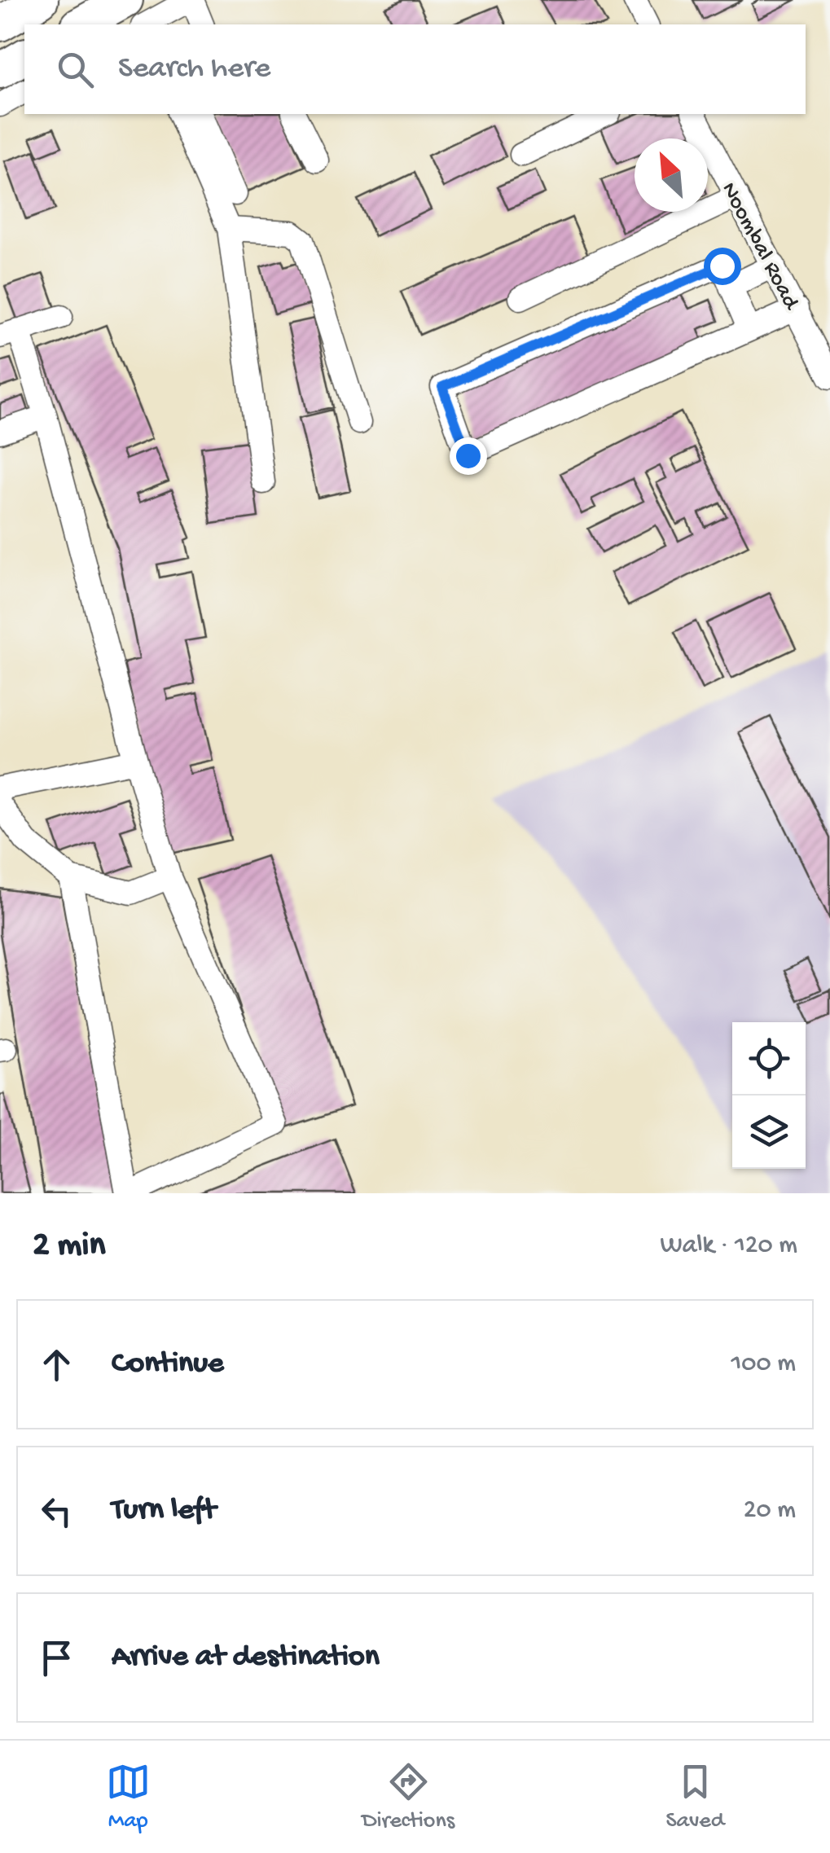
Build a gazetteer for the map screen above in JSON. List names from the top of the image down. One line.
{"streets":{"street":["Noombal Road"]},"north":"top left","page":{"search":"Search here","heading":["2 min","Walk · 120 m"],"list":[["Continue","100 m"],["Turn left","20 m"],"Arrive at destination"],"nav":["Map","Directions","Saved"]}}
